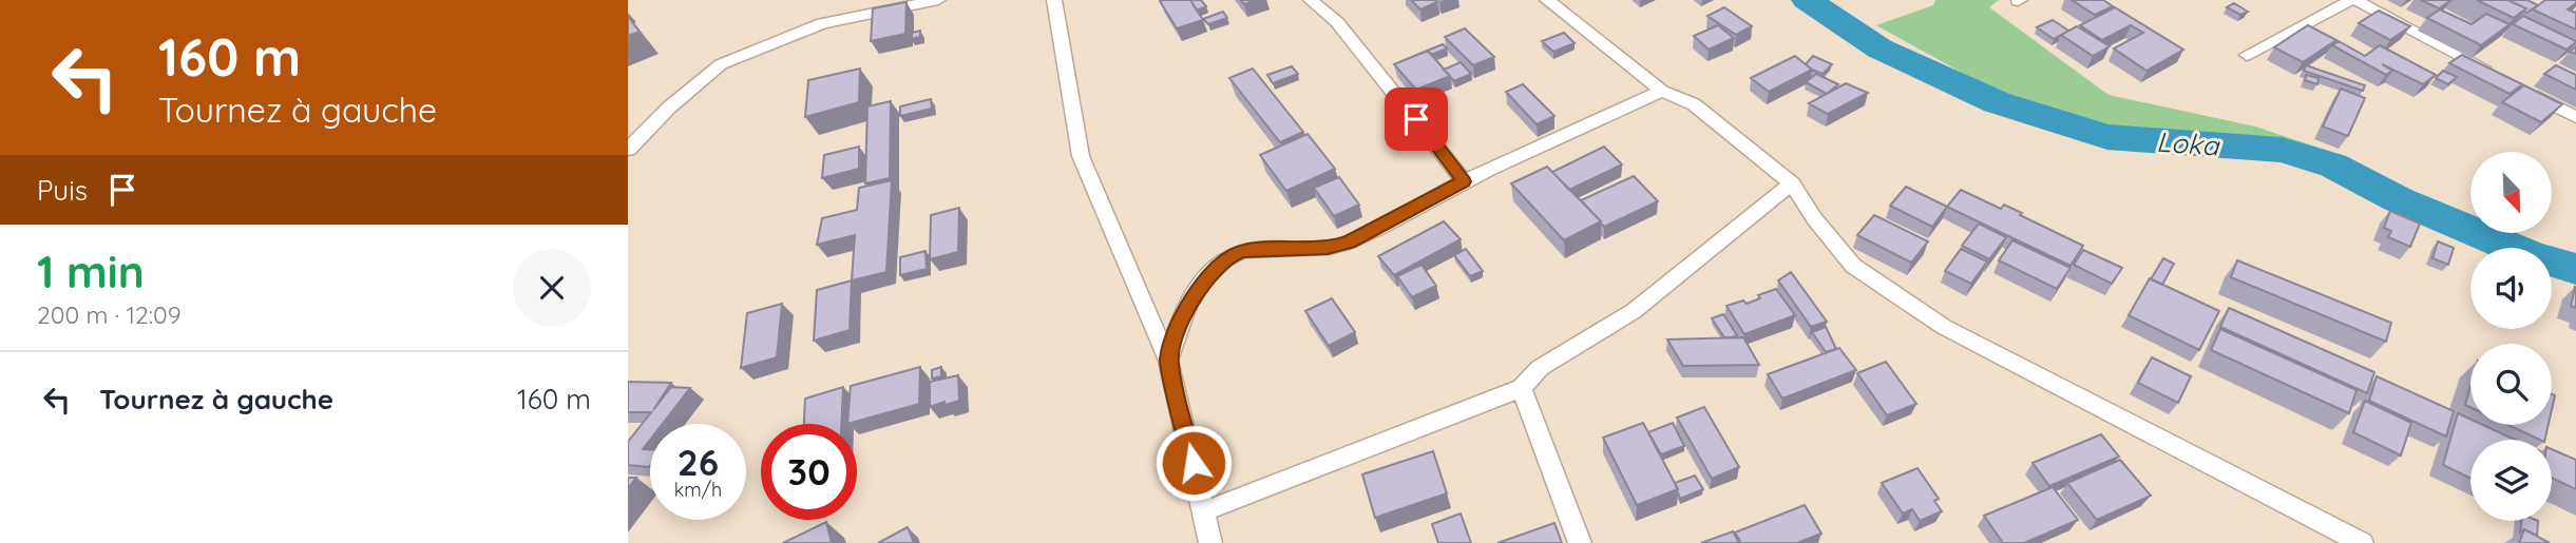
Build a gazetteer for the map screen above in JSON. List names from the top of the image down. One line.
{"water":["Loka"],"north":"bottom right","page":{"turn":["160 m","Tournez à gauche"],"then":"Puis","heading":["1 min","200 m · 12:09"],"list":[{"name":"Tournez à gauche","value":"160 m"}],"speed":"26 km/h","limit":"30"}}
